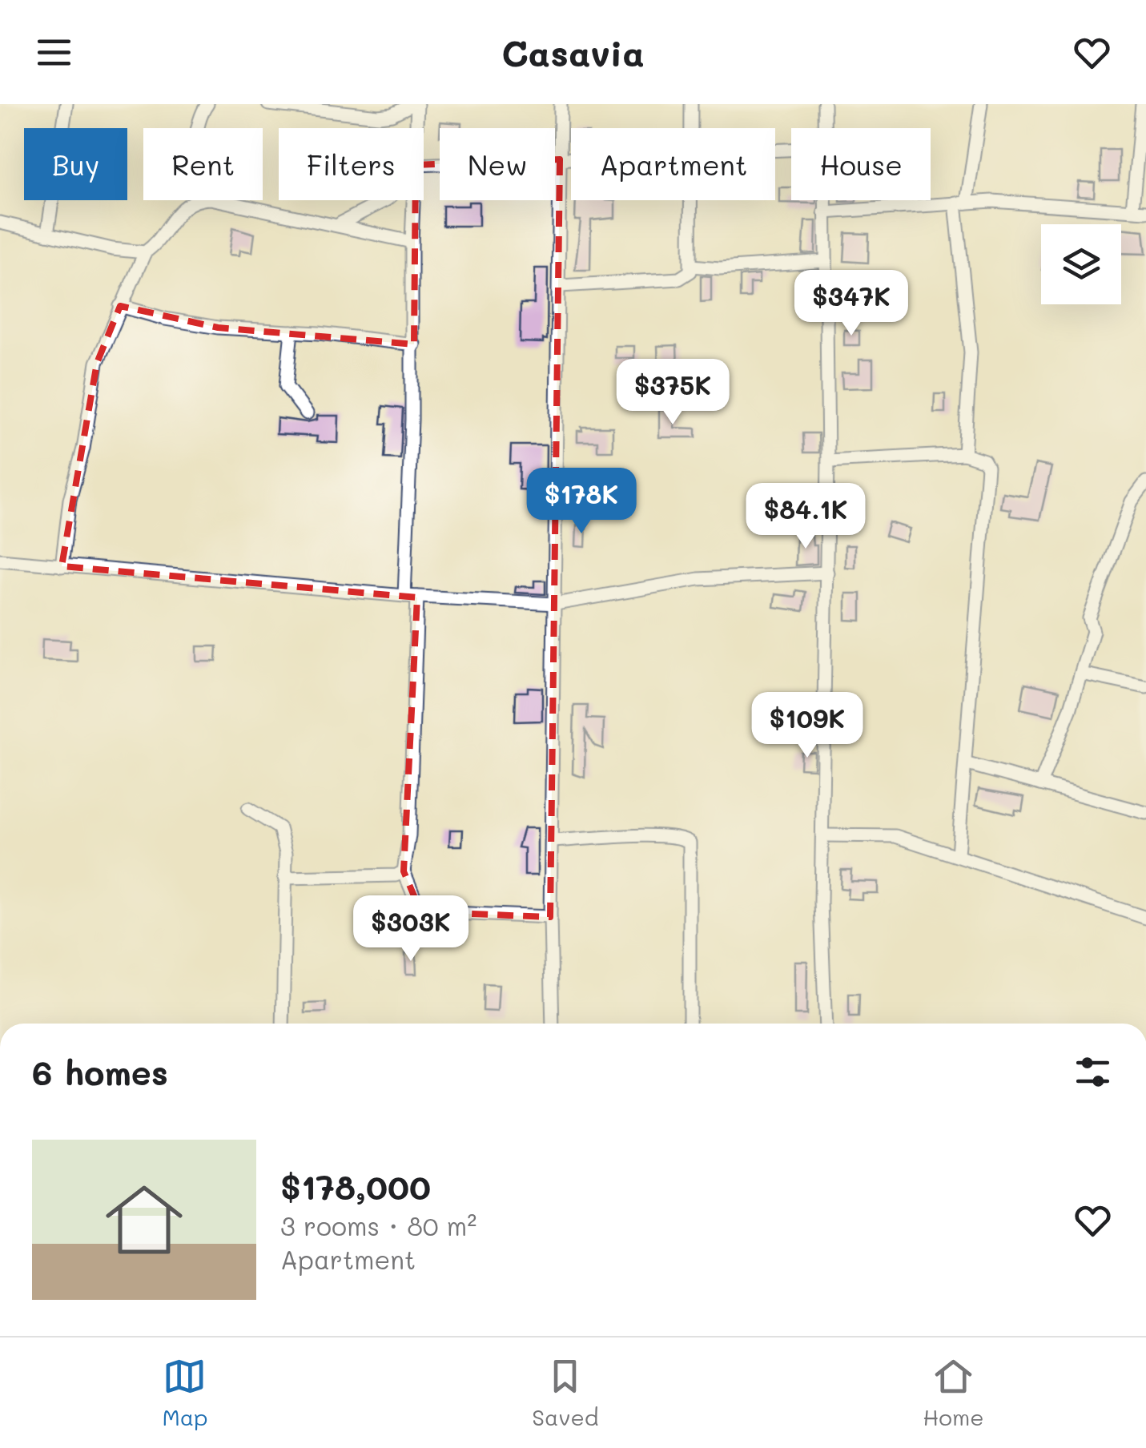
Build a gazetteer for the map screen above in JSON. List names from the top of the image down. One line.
{"page":{"header":"Casavia","chip":["Buy","Rent","Filters","New","Apartment","House"],"price":["$347K","$375K","$178K","$84.1K","$109K","$303K"],"heading":"6 homes","list":[{"name":"$178,000","note":"3 rooms · 80 m² · Apartment"}],"tabs":["Map","Saved","Home"]}}
